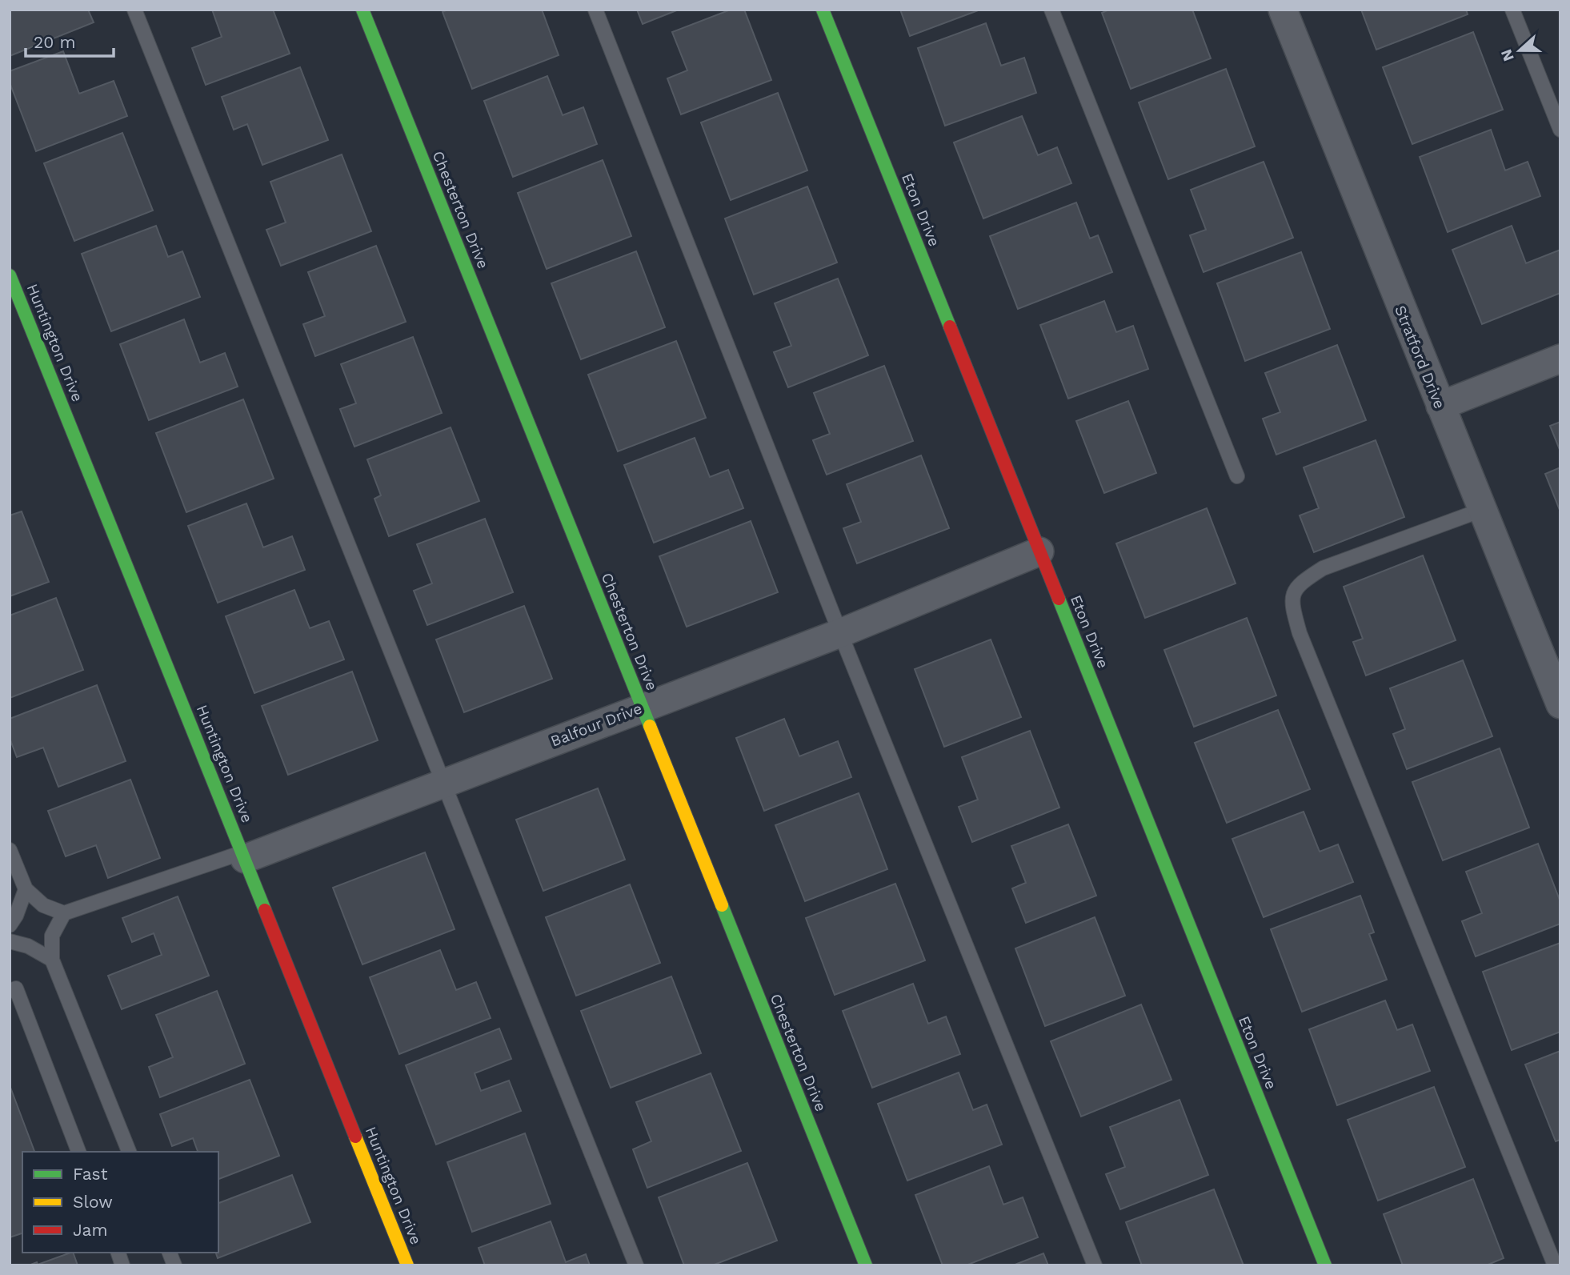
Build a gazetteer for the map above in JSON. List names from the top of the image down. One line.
{"streets":{"street":["Chesterton Drive","Eton Drive","Huntington Drive","Stratford Drive","Balfour Drive"]},"crossings":[["Chesterton Drive","Balfour Drive"],["Eton Drive","Balfour Drive"],["Huntington Drive","Balfour Drive"]],"legend":["Fast","Slow","Jam"],"scale_bar":"20 m","north":"left"}
